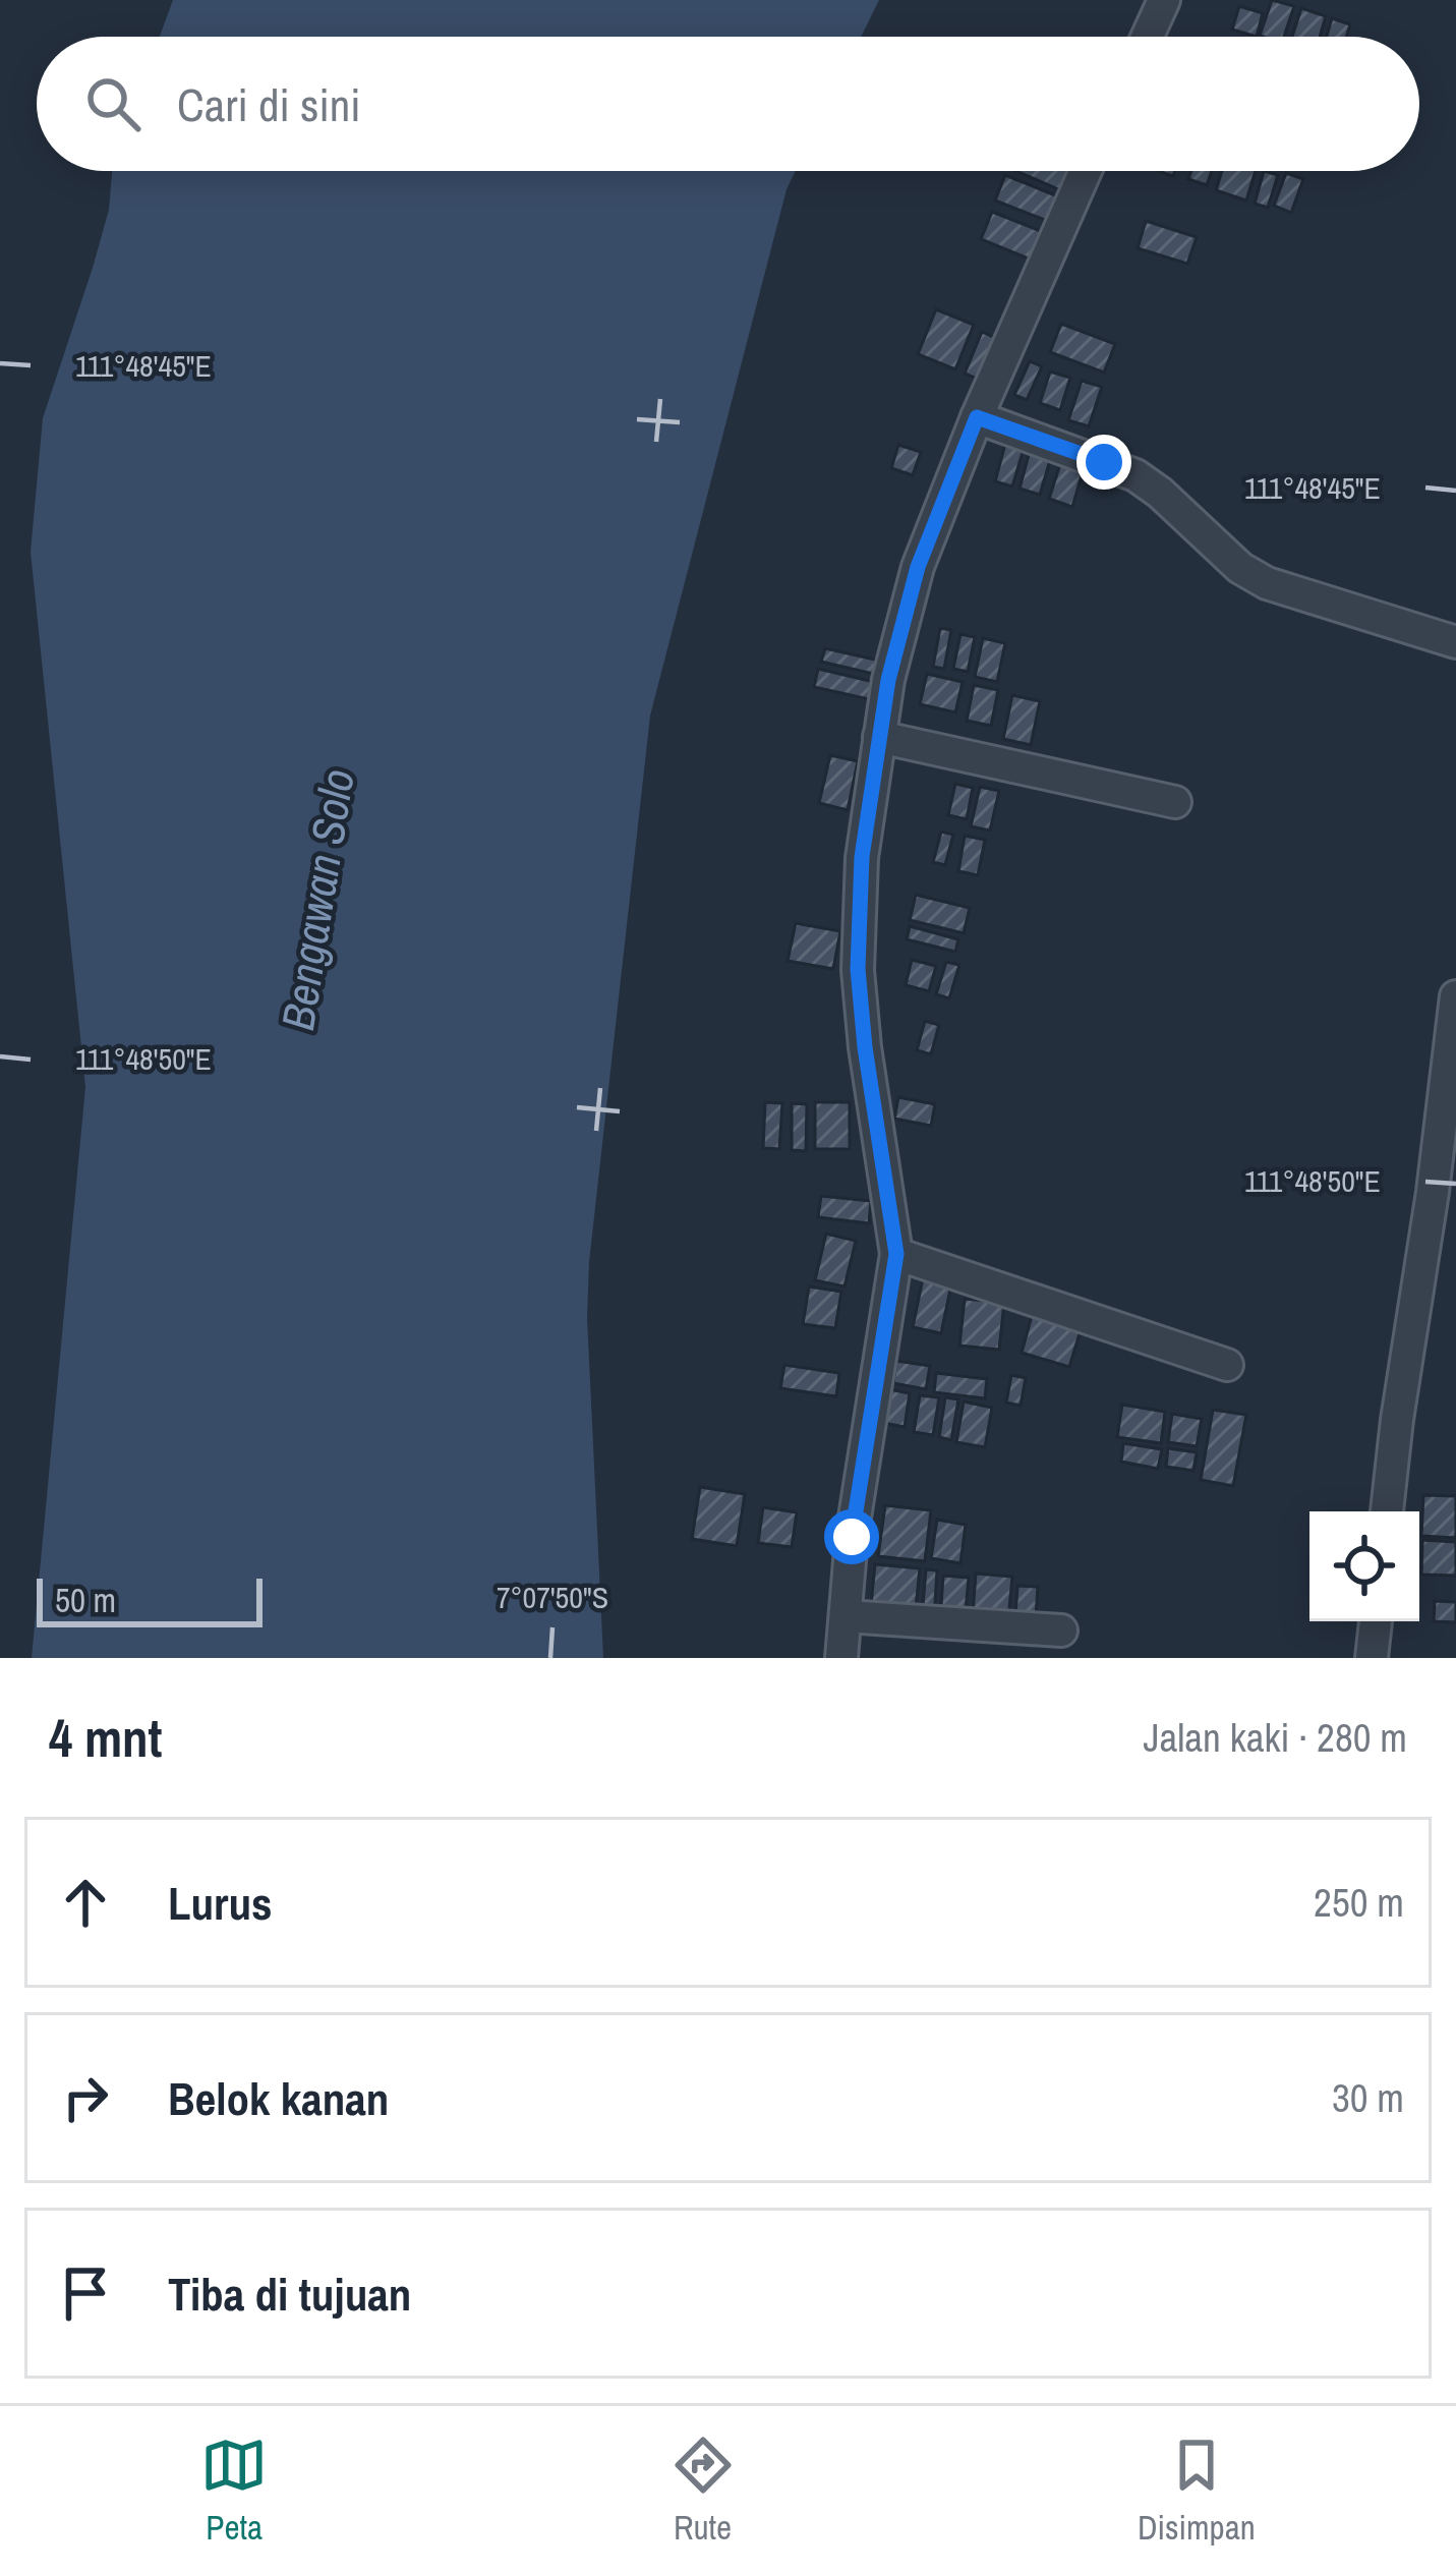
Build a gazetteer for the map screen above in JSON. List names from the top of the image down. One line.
{"water":["Bengawan Solo"],"scale_bar":"50 m","page":{"search":"Cari di sini","scale":"50 m","heading":["4 mnt","Jalan kaki · 280 m"],"list":[["Lurus","250 m"],["Belok kanan","30 m"],"Tiba di tujuan"],"nav":["Peta","Rute","Disimpan"]},"coordinates":["111°48'45\"E","111°48'50\"E","7°07'50\"S"]}
